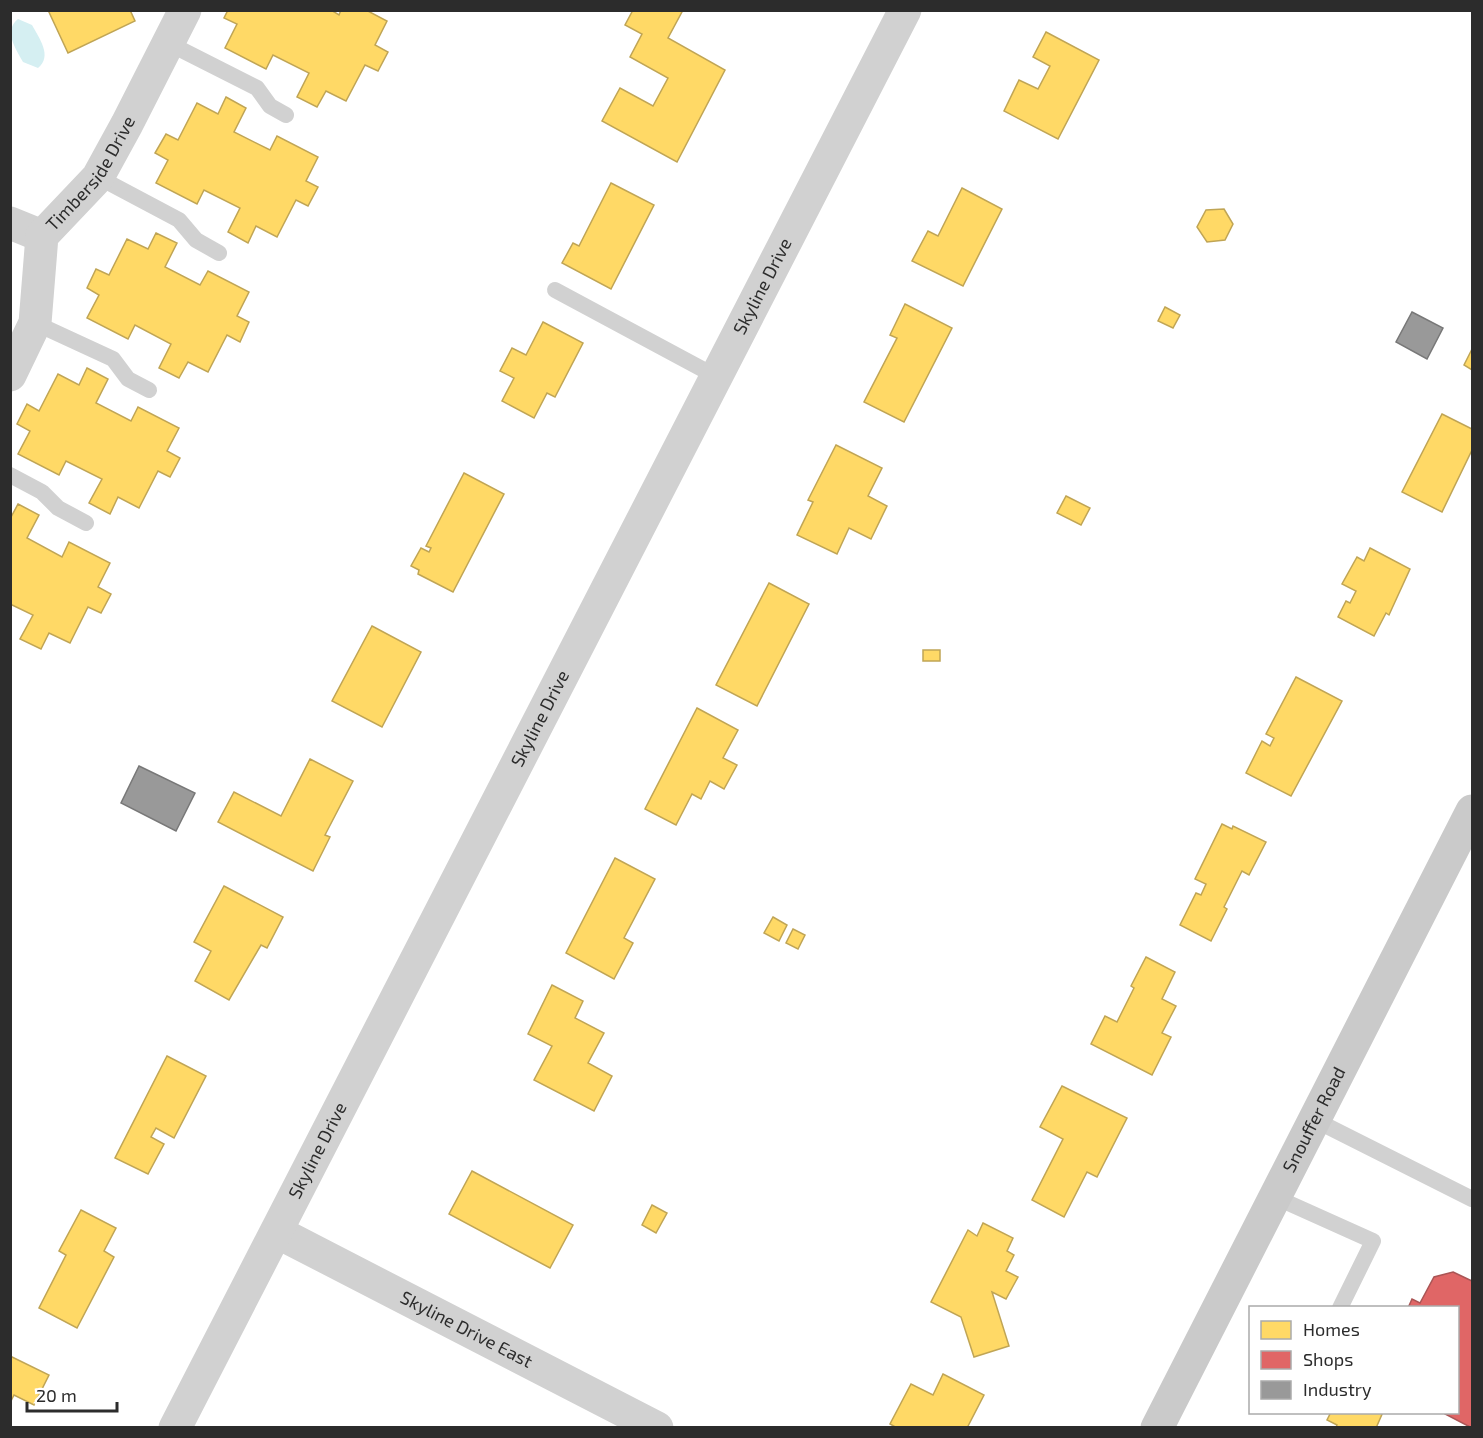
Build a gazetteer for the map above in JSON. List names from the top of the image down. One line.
{"streets":{"main road":["Snouffer Road"],"street":["Timberside Drive","Skyline Drive","Skyline Drive East"]},"crossings":[["Skyline Drive","Skyline Drive East"]],"legend":["Homes","Shops","Industry"],"scale_bar":"20 m"}
